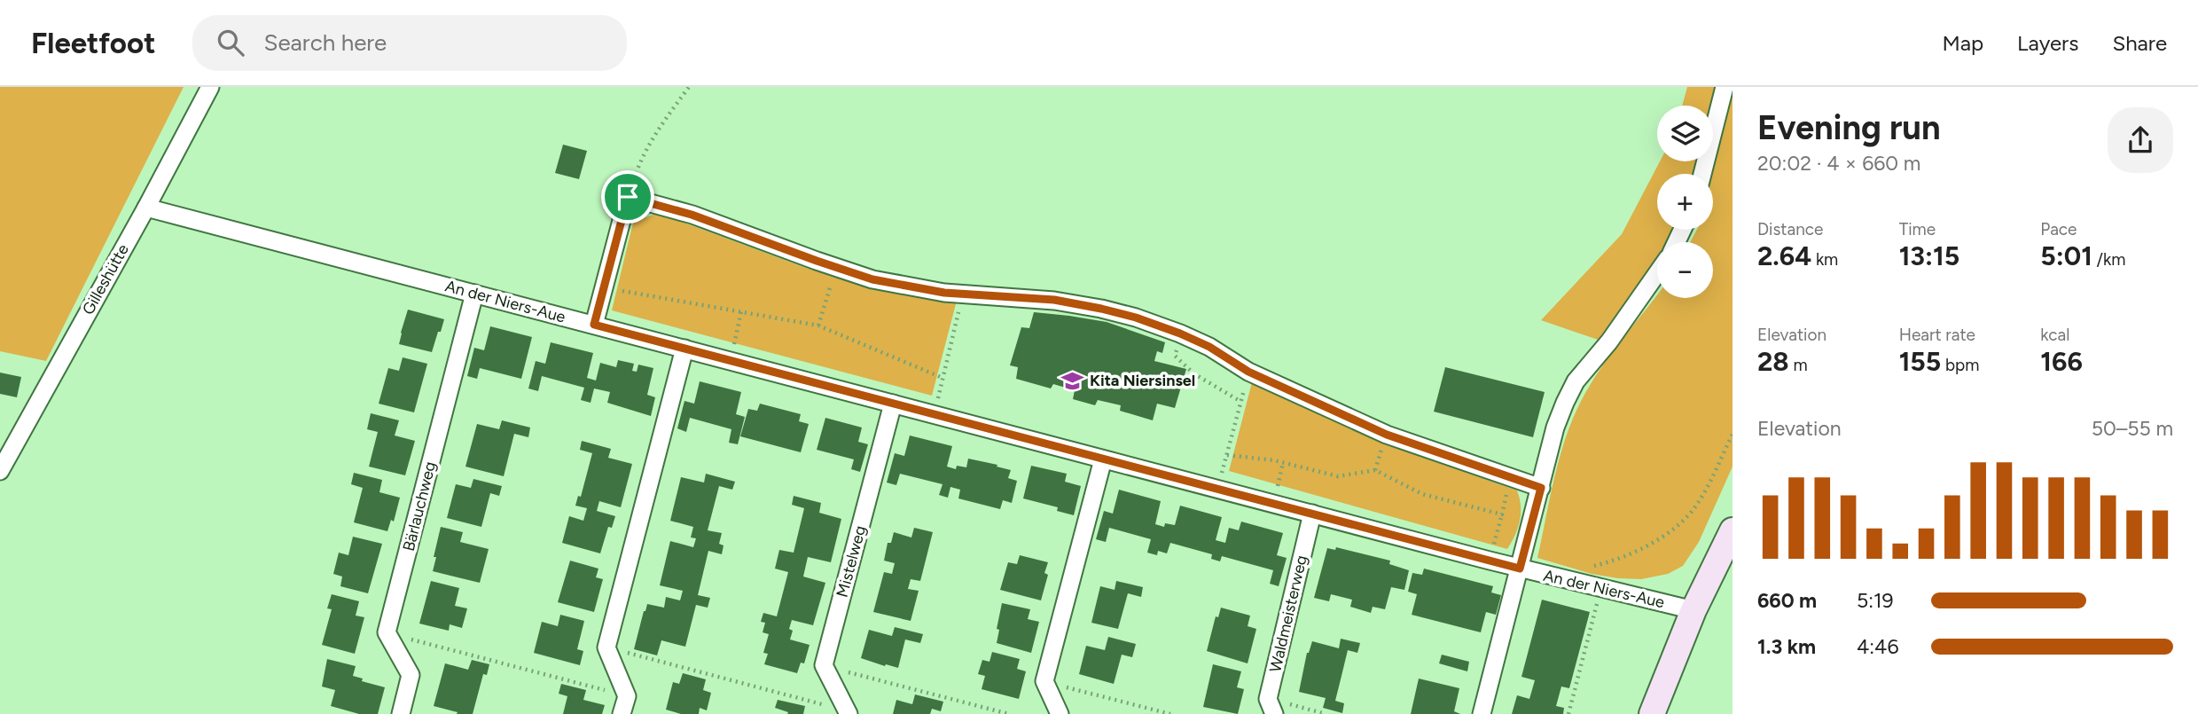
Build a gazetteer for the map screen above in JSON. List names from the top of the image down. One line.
{"streets":{"street":["Gilleshütte","An der Niers-Aue","Bärlauchweg","Mistelweg","Waldmeisterweg"]},"crossings":[["Gilleshütte","An der Niers-Aue"],["An der Niers-Aue","Bärlauchweg"],["An der Niers-Aue","Mistelweg"],["An der Niers-Aue","Waldmeisterweg"]],"places":{"school or university":["Kita Niersinsel"]},"page":{"header":"Fleetfoot","search":"Search here","nav":["Map","Layers","Share"],"heading":["Evening run","20:02 · 4 × 660 m"],"map_buttons":["+","−"],"stats":[["Distance","2.64 km"],["Time","13:15"],["Pace","5:01 /km"],["Elevation","28 m"],["Heart rate","155 bpm"],["kcal","166"]],"chart":["Elevation","50–55 m"],"list":[{"name":"660 m","note":"5:19"},{"name":"1.3 km","note":"4:46"}]}}
